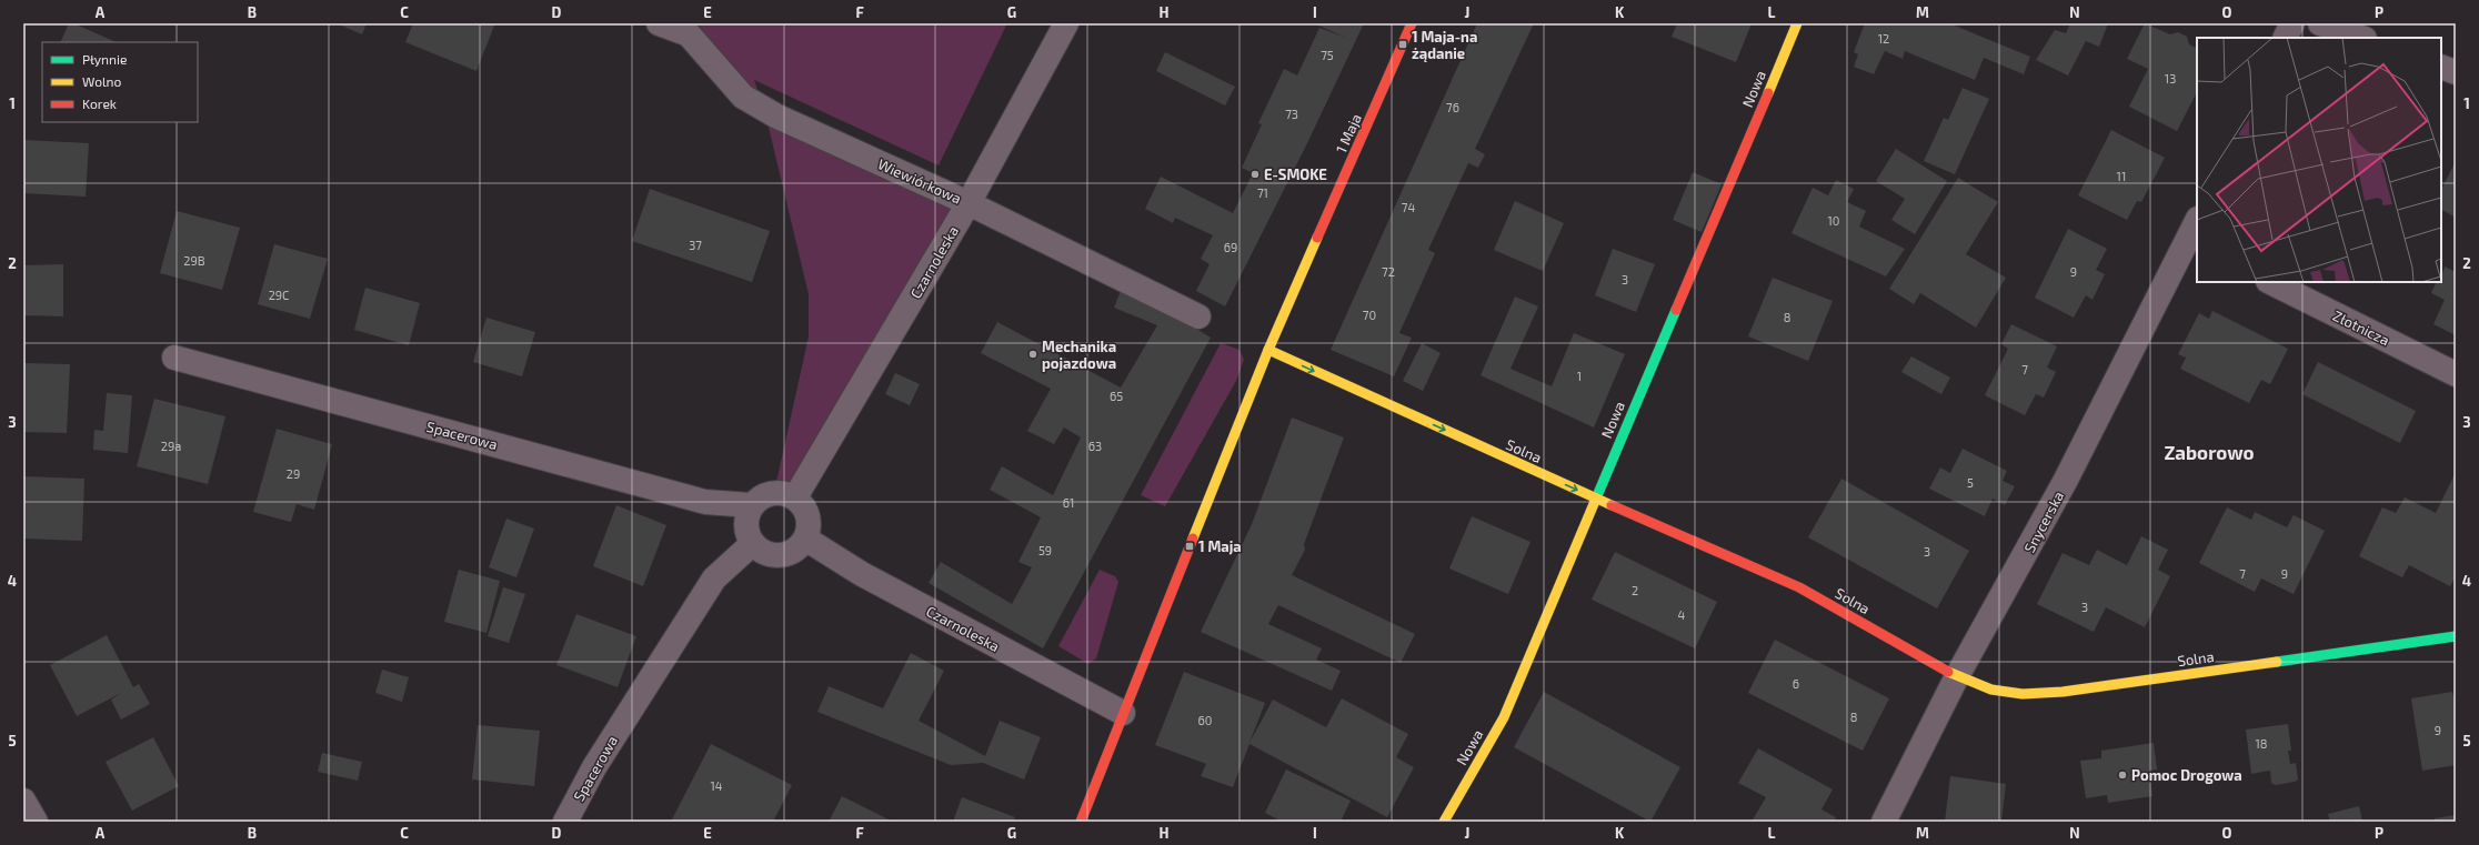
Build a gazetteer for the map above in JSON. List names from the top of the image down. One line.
{"streets":{"street":["Nowa","1 Maja","Wiewiórkowa","Czarnoleska","Złotnicza","Spacerowa","Solna","Snycerska"]},"crossings":[["Nowa","Solna"],["1 Maja","Czarnoleska"],["1 Maja","Solna"],["Wiewiórkowa","Czarnoleska"],["Czarnoleska","Spacerowa"],["Solna","Snycerska"]],"districts":["Zaborowo"],"places":{"transit":["1 Maja-na żądanie","1 Maja"],"other":["E-SMOKE","Mechanika pojazdowa","Pomoc Drogowa"]},"house_numbers":["12","75","13","76","73","11","71","74","10","37","69","29B","72","9","3","29C","70","8","7","1","65","29a","63","29","5","61","59","3","7","9","2","3","4","6","8","60","9","18","14"],"legend":["Płynnie","Wolno","Korek"],"grid":{"columns":["A","B","C","D","E","F","G","H","I","J","K","L","M","N","O","P"],"rows":["1","2","3","4","5"]}}
